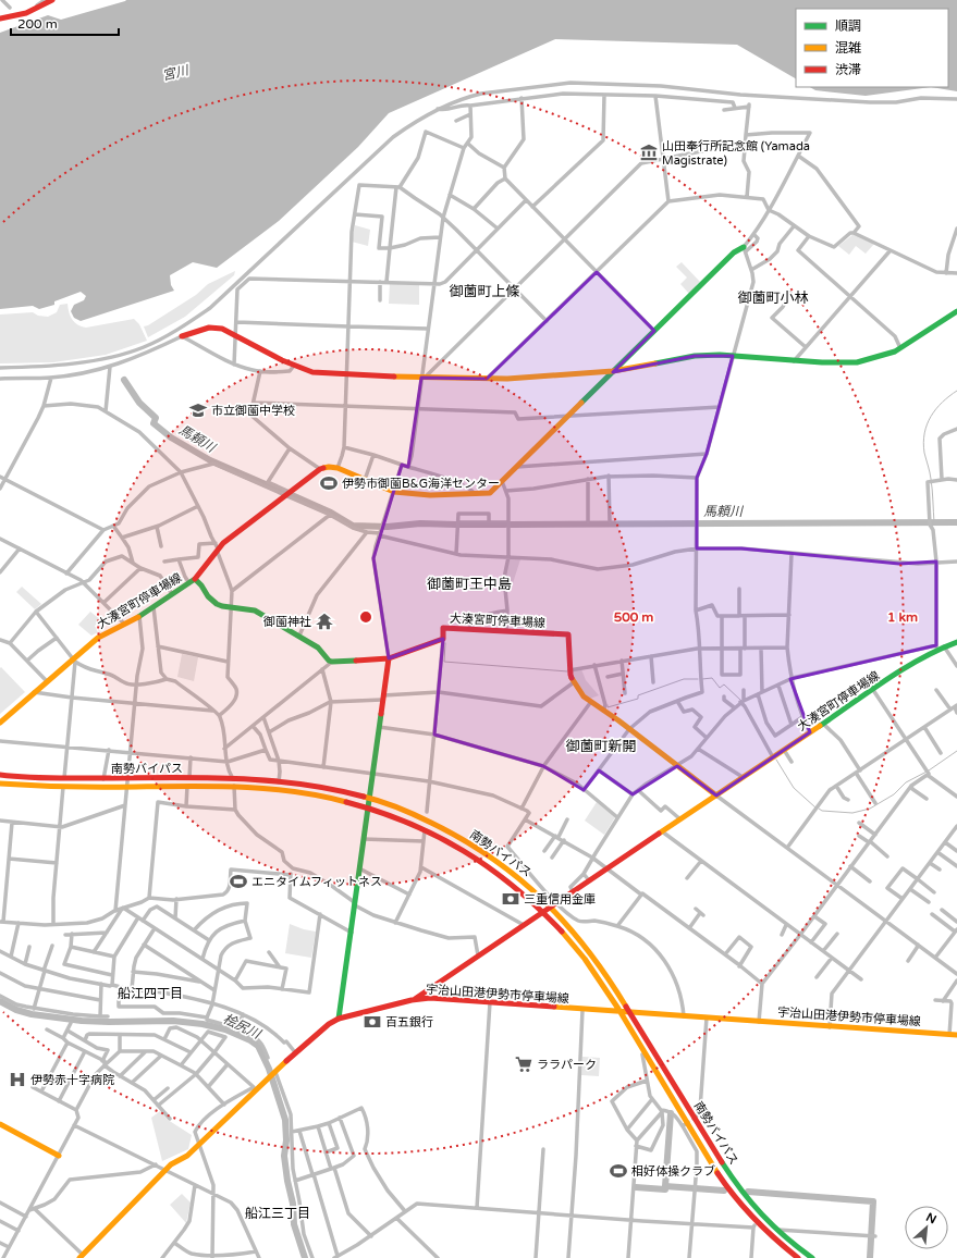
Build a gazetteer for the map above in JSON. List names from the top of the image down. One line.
{"streets":{"main road":["大湊宮町停車場線","南勢バイパス","宇治山田港伊勢市停車場線"]},"crossings":[["南勢バイパス","宇治山田港伊勢市停車場線"]],"districts":["御薗町上條","御薗町小林","御薗町王中島","御薗町新開","船江四丁目","船江三丁目"],"water":["宮川","馬頼川","桧尻川"],"places":{"museum":["山田奉行所記念館 (Yamada Magistrate)"],"school or university":["市立御薗中学校"],"sports":["伊勢市御薗B&G海洋センター","エニタイムフィットネス","相好体操クラブ"],"temple":["御薗神社"],"bank":["三重信用金庫","百五銀行"],"supermarket":["ララパーク"],"hospital":["伊勢赤十字病院"]},"legend":["順調","混雑","渋滞"],"scale_bar":"200 m","north":"top right","rings":["500 m","1 km"]}
